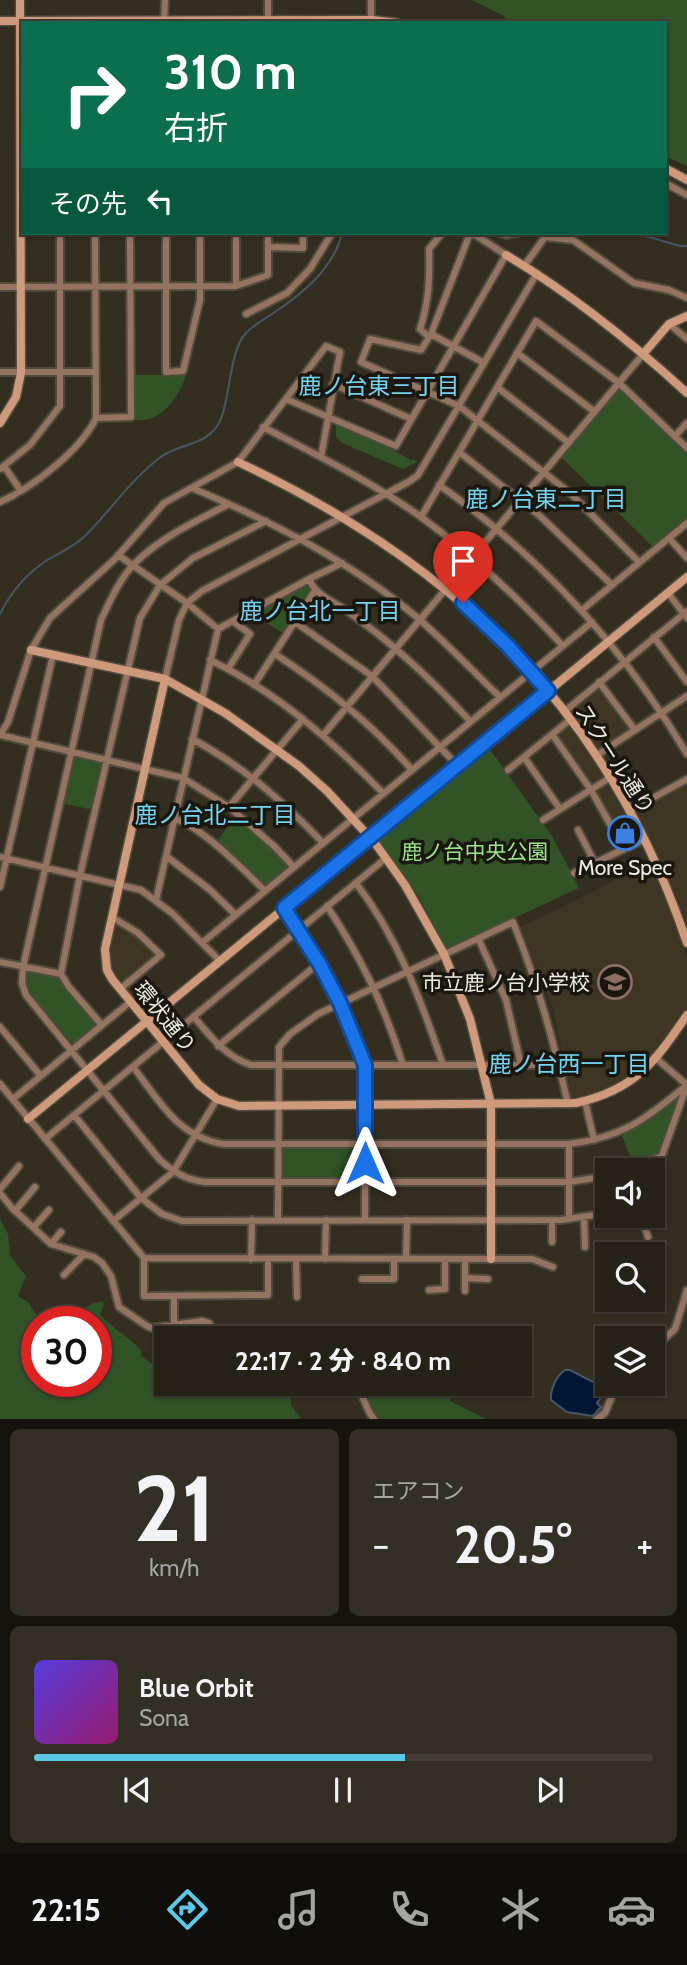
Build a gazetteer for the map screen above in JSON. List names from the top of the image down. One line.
{"streets":{"street":["スクール通り","環状通り"]},"districts":["鹿ノ台東三丁目","鹿ノ台東二丁目","鹿ノ台北一丁目","鹿ノ台北二丁目","鹿ノ台西一丁目"],"parks":["鹿ノ台中央公園"],"places":{"shop":["More Spec"],"school or university":["市立鹿ノ台小学校"]},"page":{"turn":["310 m","右折"],"then":"その先","limit":"30","trip":"22:17 · 2 分 · 840 m","tile":[["21","km/h"],"エアコン"],"heat":["−","20.5°","+"],"song":["Blue Orbit","Sona"],"tabs":"22:15"}}
